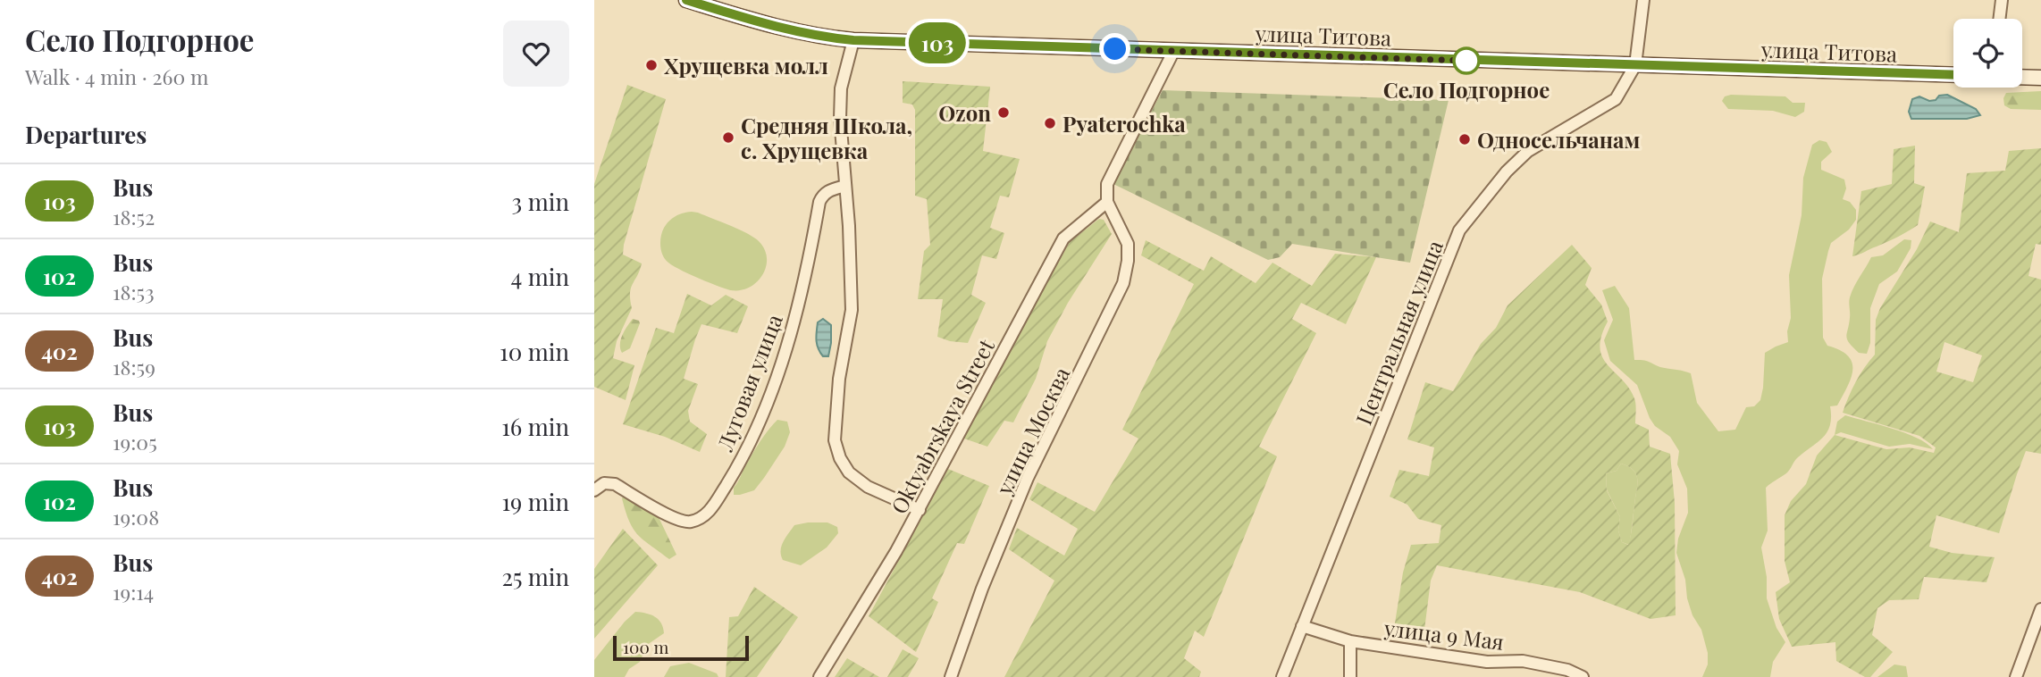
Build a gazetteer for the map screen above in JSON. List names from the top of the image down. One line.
{"streets":{"main road":["улица Титова"],"street":["Центральная улица","Луговая улица","Oktyabrskaya Street","улица Москва","улица 9 Мая"]},"crossings":[["улица Титова","Центральная улица"],["Центральная улица","улица 9 Мая"],["Oktyabrskaya Street","улица Москва"]],"places":["Село Подгорное","Хрущевка молл","Ozon","Pyaterochka","Средняя Школа, с. Хрущевка","Односельчанам"],"lines":["bus line 103"],"scale_bar":"100 m","page":{"heading":[["Село Подгорное","Walk · 4 min · 260 m"],"Departures"],"on_map":"103","list":[{"mark":"103","name":"Bus","note":"18:52","value":"3 min"},{"mark":"102","name":"Bus","note":"18:53","value":"4 min"},{"mark":"402","name":"Bus","note":"18:59","value":"10 min"},{"mark":"103","name":"Bus","note":"19:05","value":"16 min"},{"mark":"102","name":"Bus","note":"19:08","value":"19 min"},{"mark":"402","name":"Bus","note":"19:14","value":"25 min"}],"scale":"100 m"}}
